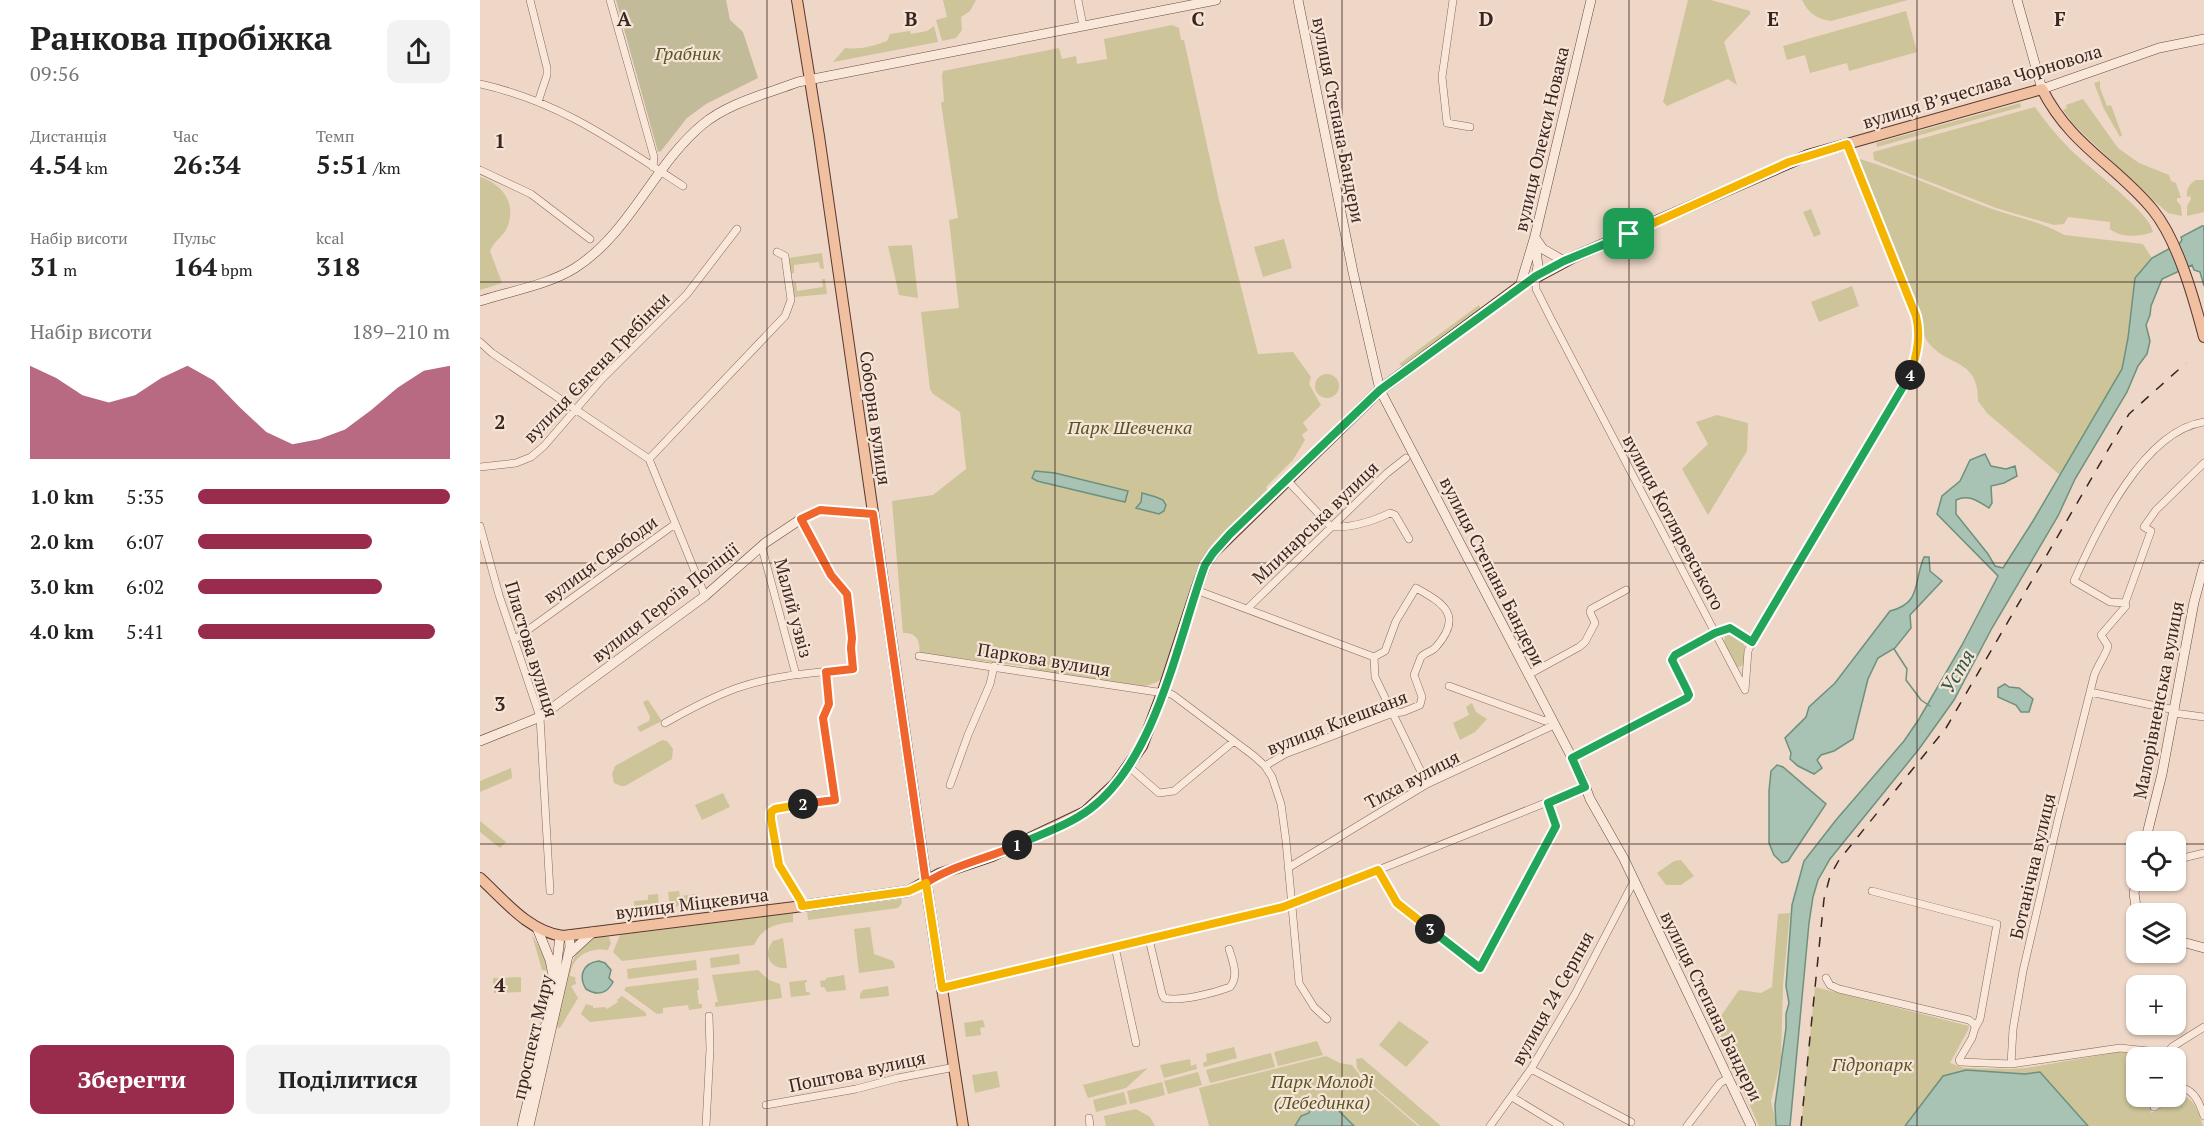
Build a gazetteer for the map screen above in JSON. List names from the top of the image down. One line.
{"streets":{"main road":["вулиця Вʼячеслава Чорновола","Соборна вулиця","вулиця Міцкевича"],"street":["вулиця Степана Бандери","вулиця Олекси Новака","вулиця Євгена Гребінки","Млинарська вулиця","вулиця Котляревського","вулиця Свободи","вулиця Героїв Поліції","Малий узвіз","Пластова вулиця","Паркова вулиця","Малорівненська вулиця","вулиця Клешканя","Тиха вулиця","Ботанічна вулиця","вулиця 24 Серпня","проспект Миру","Поштова вулиця"]},"crossings":[["вулиця Вʼячеслава Чорновола","вулиця Степана Бандери"],["вулиця Вʼячеслава Чорновола","вулиця Олекси Новака"],["вулиця Вʼячеслава Чорновола","Соборна вулиця"],["вулиця Вʼячеслава Чорновола","вулиця Котляревського"],["вулиця Вʼячеслава Чорновола","Паркова вулиця"],["вулиця Вʼячеслава Чорновола","вулиця Міцкевича"],["вулиця Степана Бандери","Тиха вулиця"],["вулиця Степана Бандери","вулиця 24 Серпня"],["Соборна вулиця","вулиця Героїв Поліції"],["Соборна вулиця","вулиця Міцкевича"],["Соборна вулиця","Поштова вулиця"],["вулиця Свободи","Пластова вулиця"],["вулиця Героїв Поліції","Малий узвіз"],["вулиця Героїв Поліції","Пластова вулиця"],["вулиця Міцкевича","проспект Миру"]],"water":["Устя"],"parks":["Грабник","Парк Шевченка","Гідропарк","Парк Молоді (Лебединка)"],"page":{"heading":["Ранкова пробіжка","09:56"],"stats":[["Дистанція","4.54 km"],["Час","26:34"],["Темп","5:51 /km"],["Набір висоти","31 m"],["Пульс","164 bpm"],["kcal","318"]],"chart":["Набір висоти","189–210 m"],"pins":["4","2","1","3"],"list":[{"name":"1.0 km","note":"5:35"},{"name":"2.0 km","note":"6:07"},{"name":"3.0 km","note":"6:02"},{"name":"4.0 km","note":"5:41"}],"map_buttons":["+","−"],"buttons":["Зберегти","Поділитися"]},"grid":{"columns":["A","B","C","D","E","F"],"rows":["1","2","3","4"]}}
